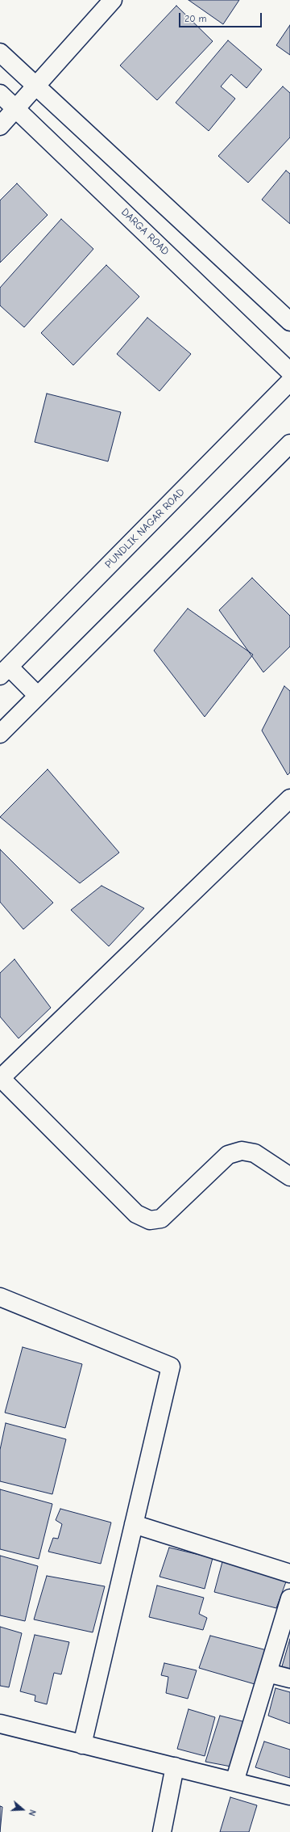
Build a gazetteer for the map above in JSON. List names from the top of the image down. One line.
{"streets":{"street":["DARGA ROAD","PUNDLIK NAGAR ROAD"]},"scale_bar":"20 m","north":"right"}
